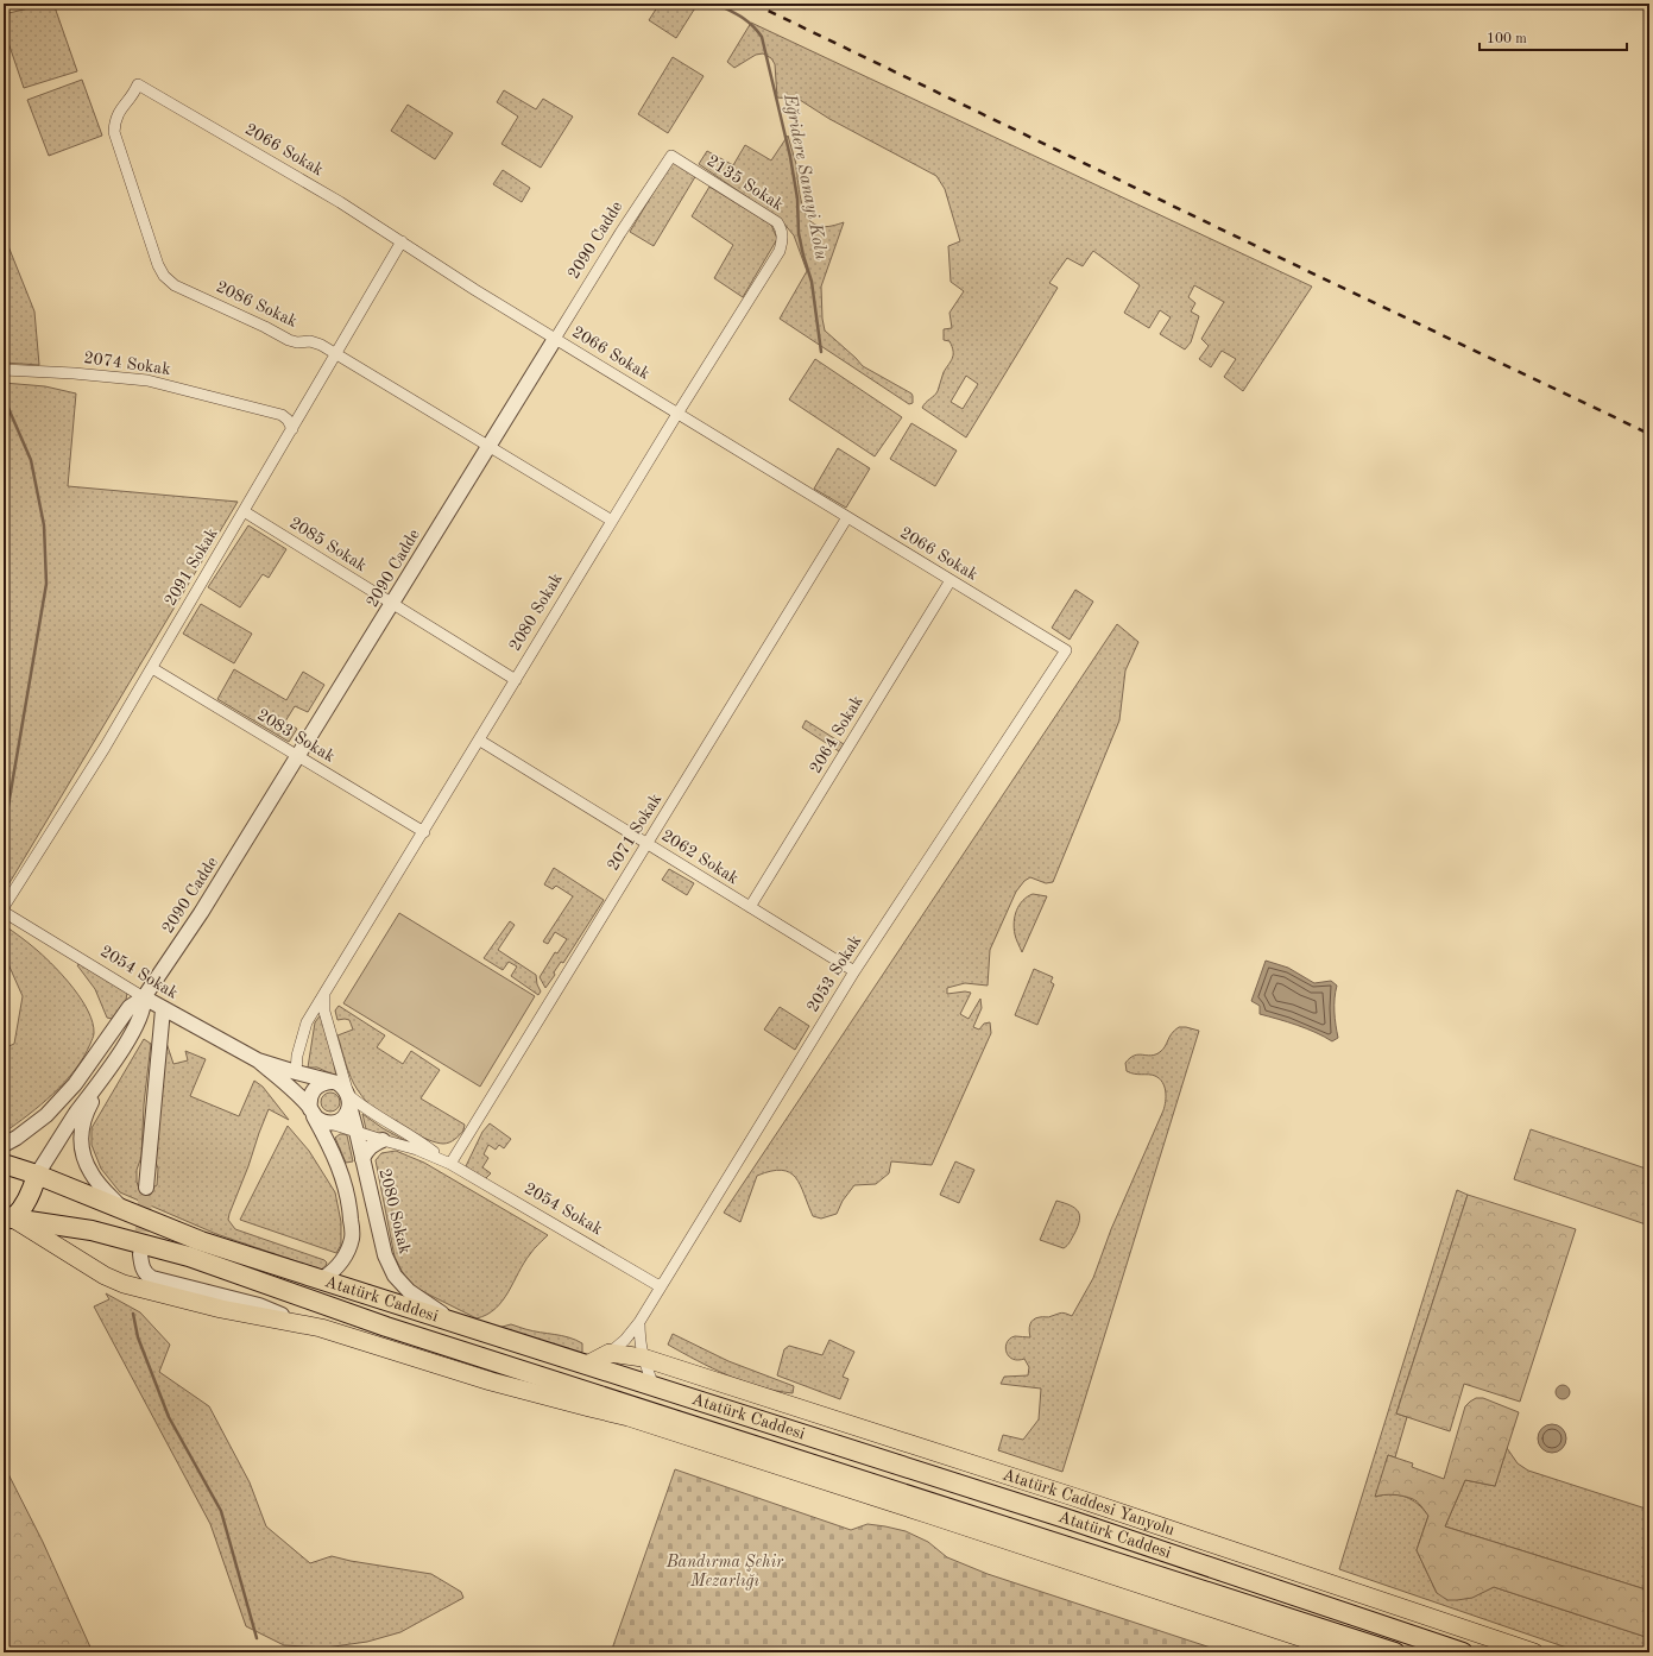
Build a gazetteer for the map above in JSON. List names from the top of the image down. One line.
{"streets":{"highway":["Atatürk Caddesi"],"main road":["Atatürk Caddesi Yanyolu"],"street":["2066 Sokak","2135 Sokak","2090 Cadde","2086 Sokak","2074 Sokak","2085 Sokak","2091 Sokak","2080 Sokak","2064 Sokak","2083 Sokak","2071 Sokak","2062 Sokak","2054 Sokak","2053 Sokak"]},"crossings":[["2066 Sokak","2090 Cadde"],["2066 Sokak","2086 Sokak"],["2066 Sokak","2091 Sokak"],["2066 Sokak","2080 Sokak"],["2066 Sokak","2064 Sokak"],["2066 Sokak","2071 Sokak"],["2066 Sokak","2053 Sokak"],["2135 Sokak","2090 Cadde"],["2135 Sokak","2080 Sokak"],["2090 Cadde","2086 Sokak"],["2090 Cadde","2085 Sokak"],["2090 Cadde","2083 Sokak"],["2090 Cadde","2054 Sokak"],["2086 Sokak","2091 Sokak"],["2086 Sokak","2080 Sokak"],["2074 Sokak","2091 Sokak"],["2085 Sokak","2091 Sokak"],["2085 Sokak","2080 Sokak"],["2091 Sokak","2083 Sokak"],["2080 Sokak","2083 Sokak"],["2080 Sokak","2062 Sokak"],["2080 Sokak","2054 Sokak"],["2080 Sokak","Atatürk Caddesi"],["2064 Sokak","2062 Sokak"],["2071 Sokak","2062 Sokak"],["2071 Sokak","2054 Sokak"],["2062 Sokak","2053 Sokak"],["2054 Sokak","2053 Sokak"],["2053 Sokak","Atatürk Caddesi Yanyolu"]],"water":["Eğridere Sanayi Kolu"],"parks":["Bandırma Şehir Mezarlığı"],"scale_bar":"100 m"}
